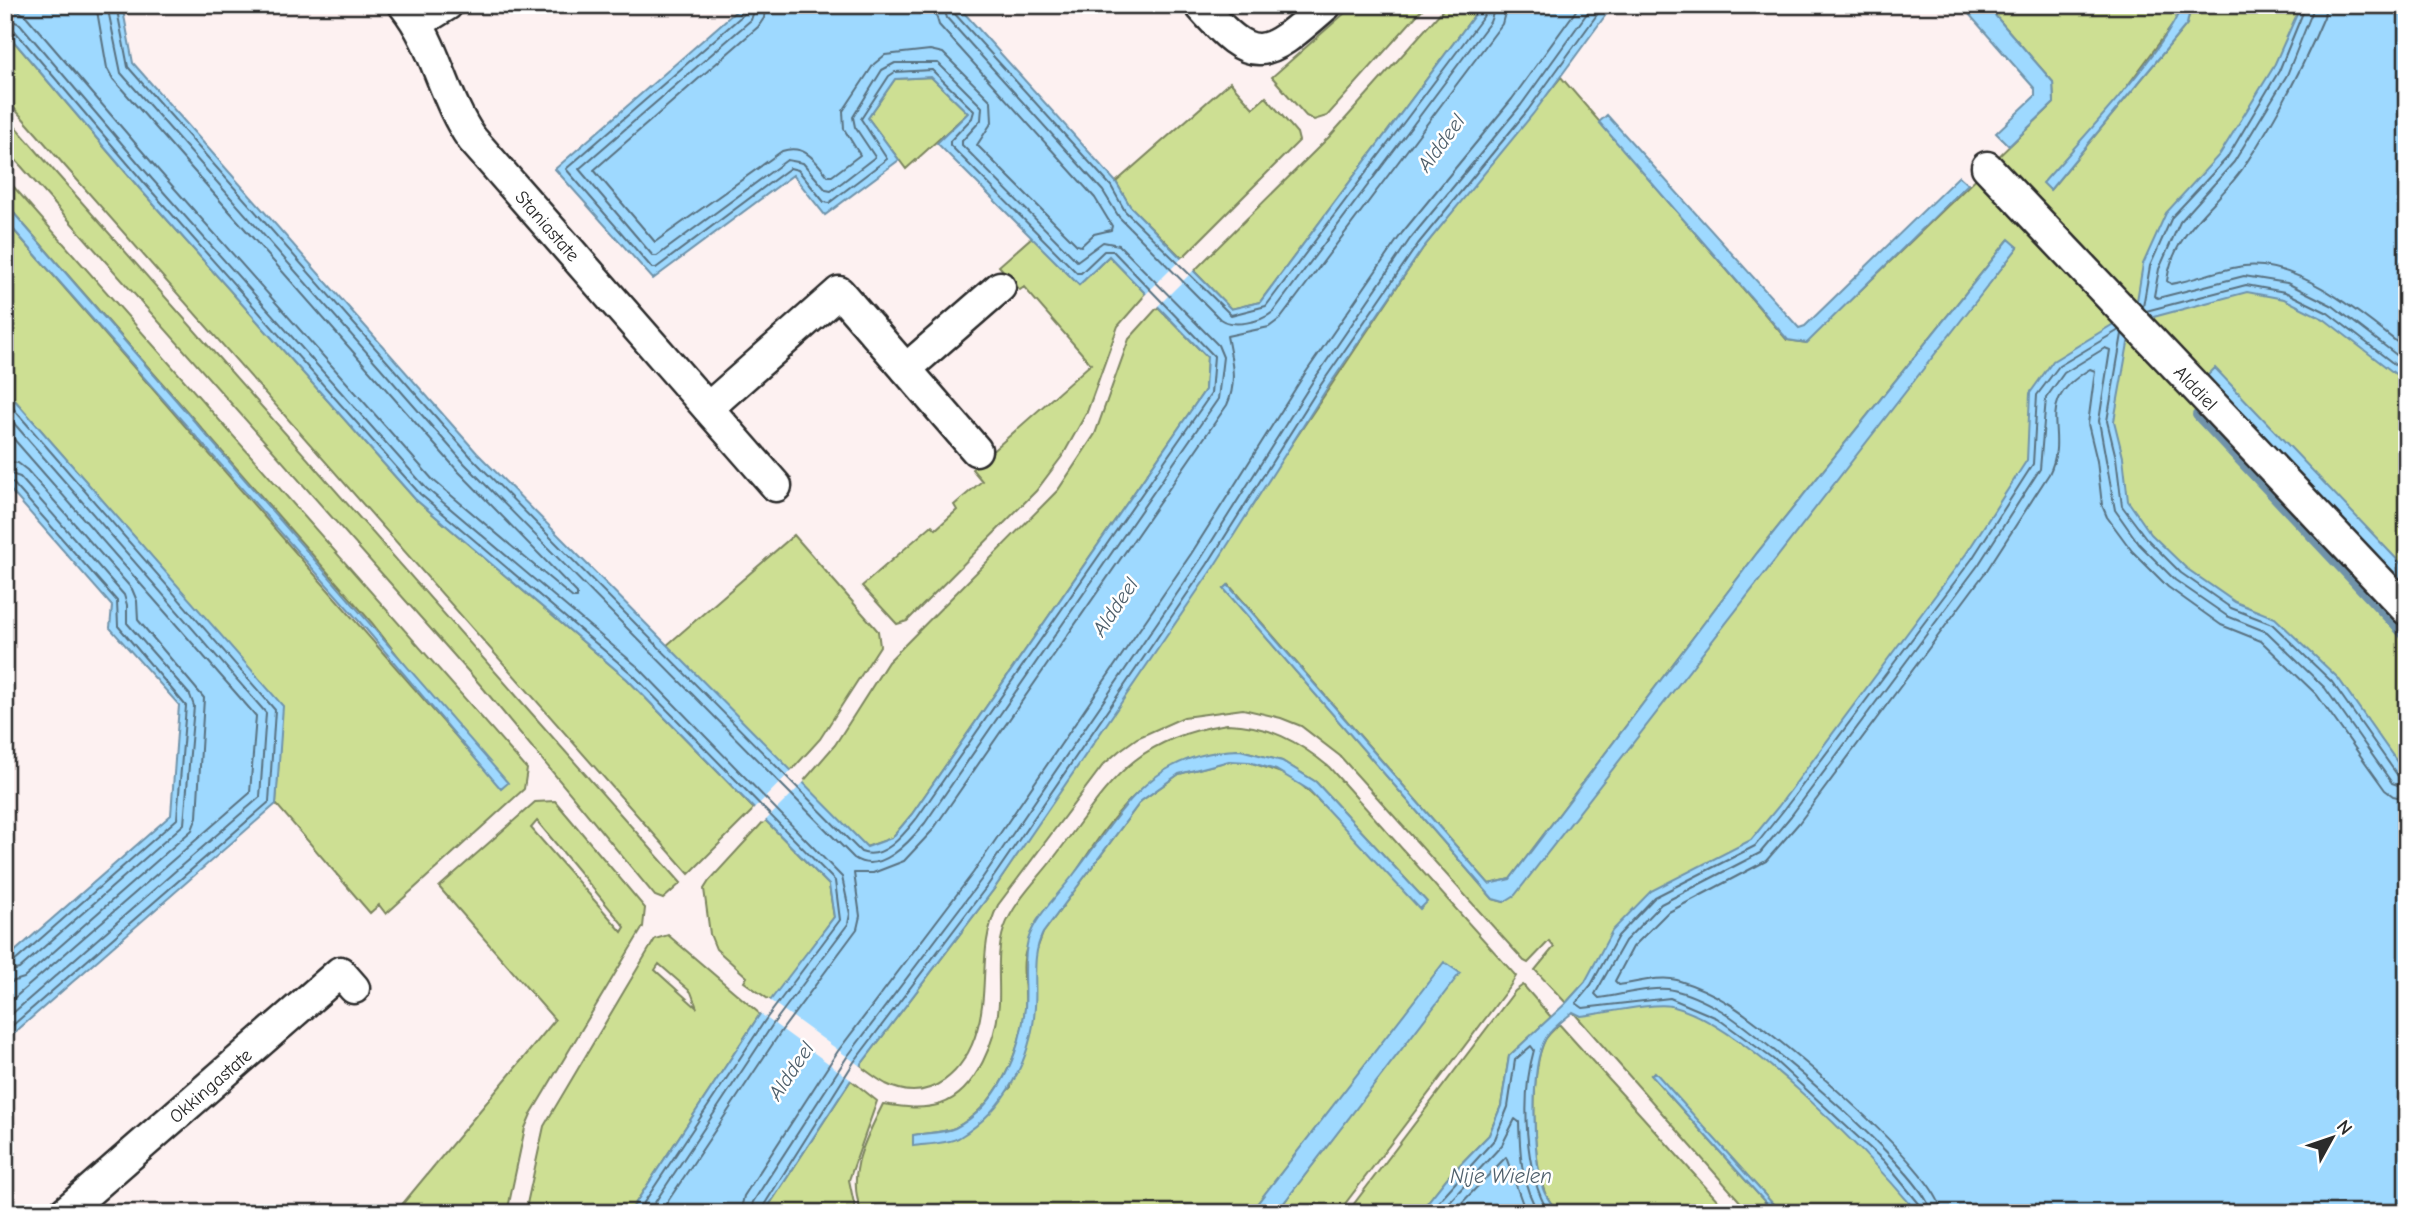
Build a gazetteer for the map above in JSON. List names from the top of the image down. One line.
{"streets":{"street":["Staniastate","Alddiel","Okkingastate"]},"water":["Alddeel","Nije Wielen"],"north":"top right"}
